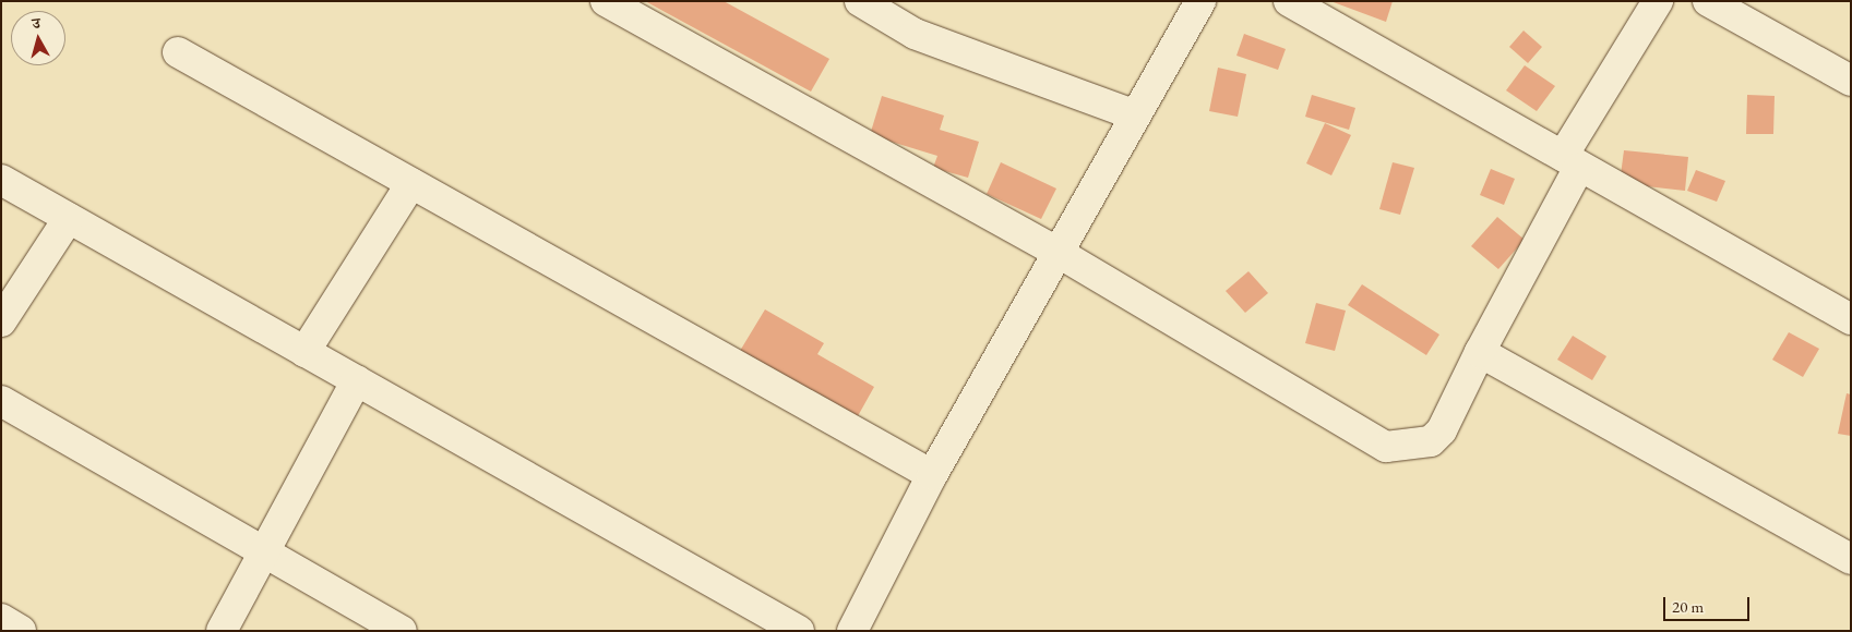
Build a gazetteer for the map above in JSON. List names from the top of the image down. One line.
{"scale_bar":"20 m","north":"top"}
